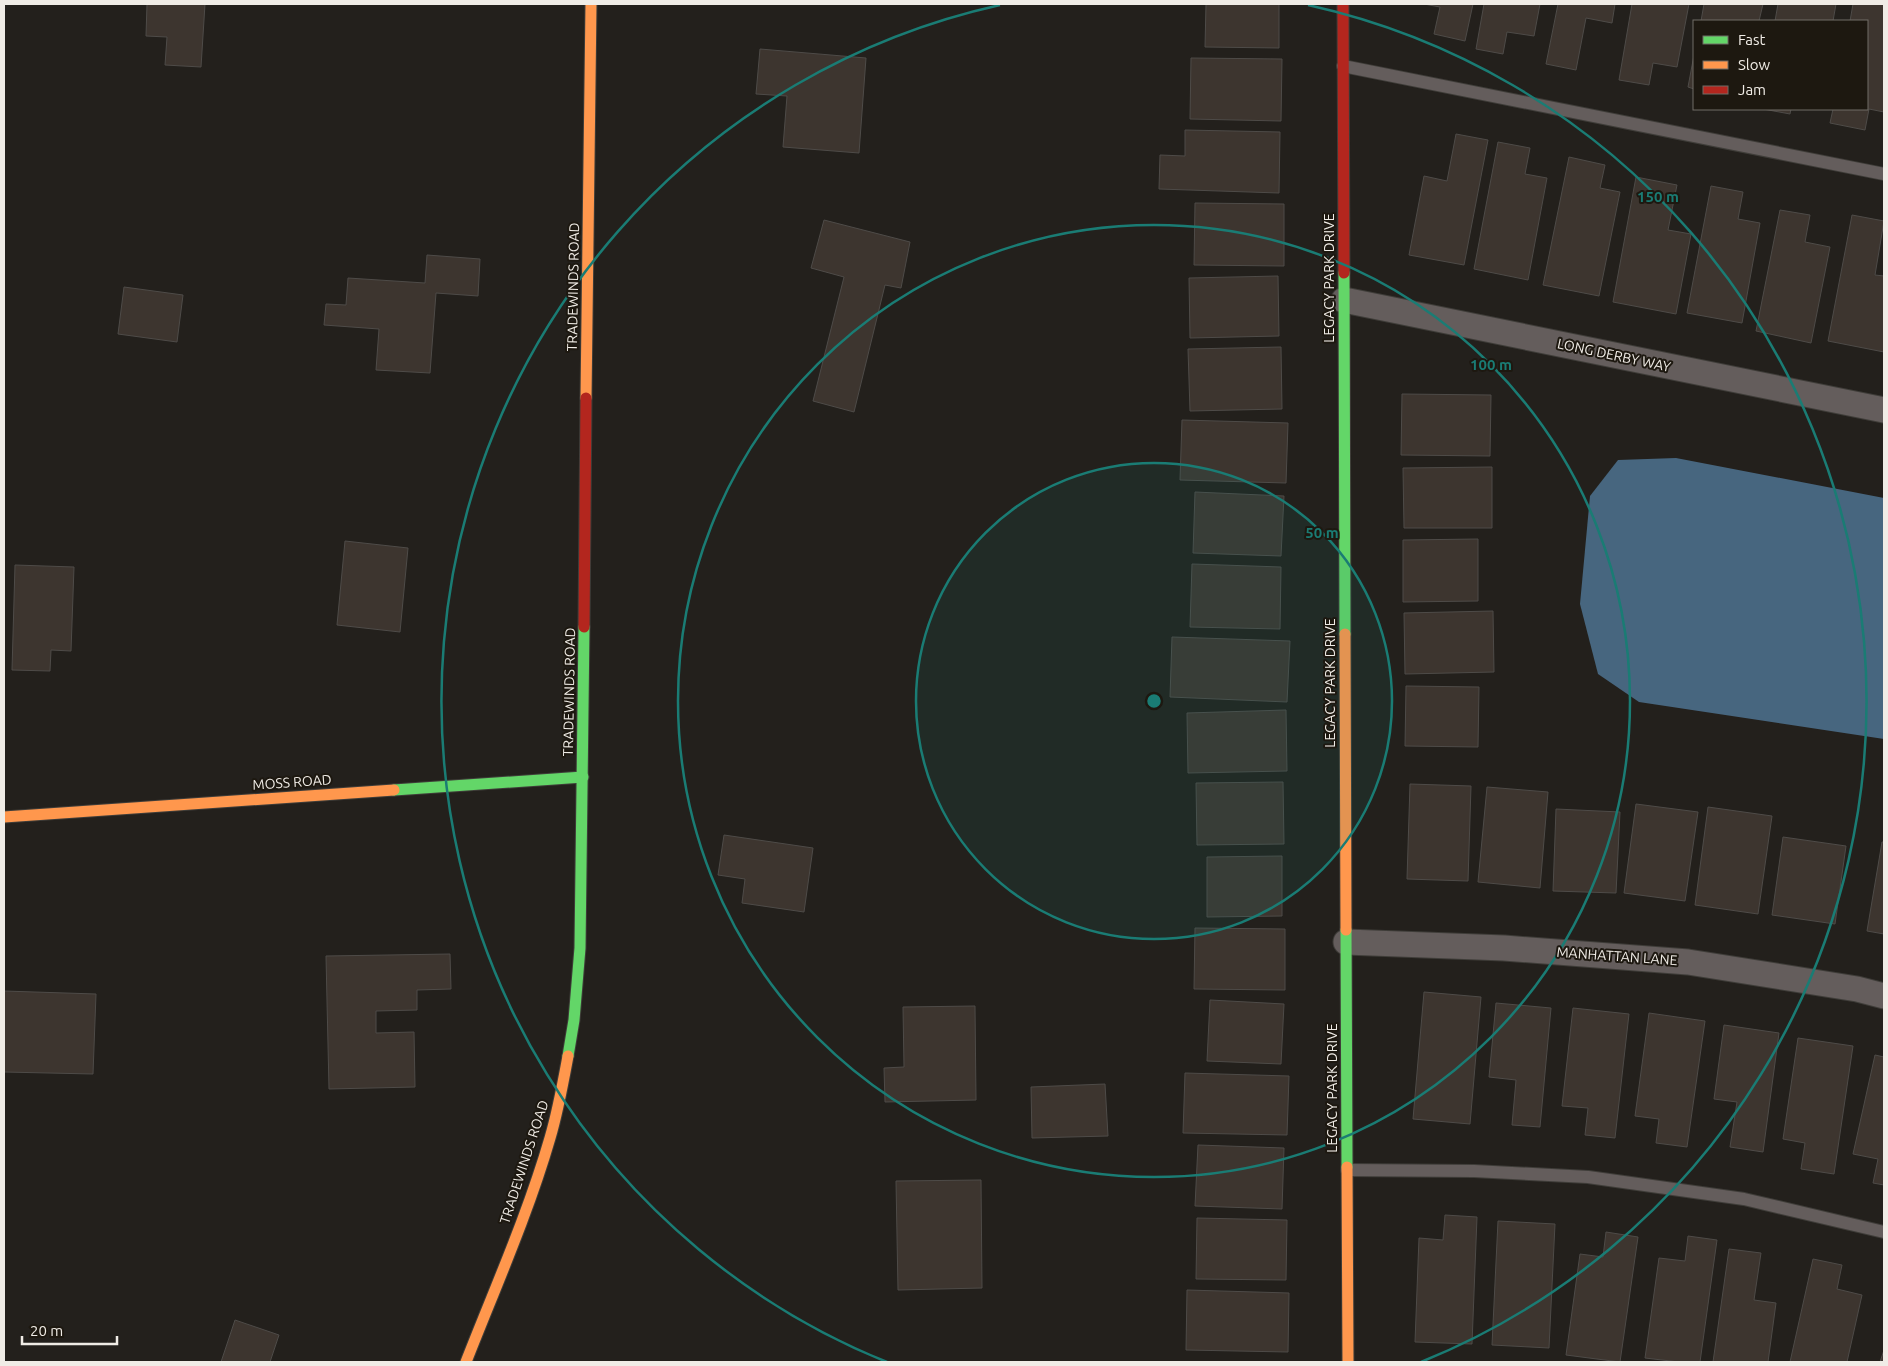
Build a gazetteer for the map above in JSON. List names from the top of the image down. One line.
{"streets":{"street":["LEGACY PARK DRIVE","TRADEWINDS ROAD","LONG DERBY WAY","MOSS ROAD","MANHATTAN LANE"]},"crossings":[["LEGACY PARK DRIVE","LONG DERBY WAY"],["LEGACY PARK DRIVE","MANHATTAN LANE"],["TRADEWINDS ROAD","MOSS ROAD"]],"legend":["Fast","Slow","Jam"],"scale_bar":"20 m","rings":["150 m","100 m","50 m"]}
